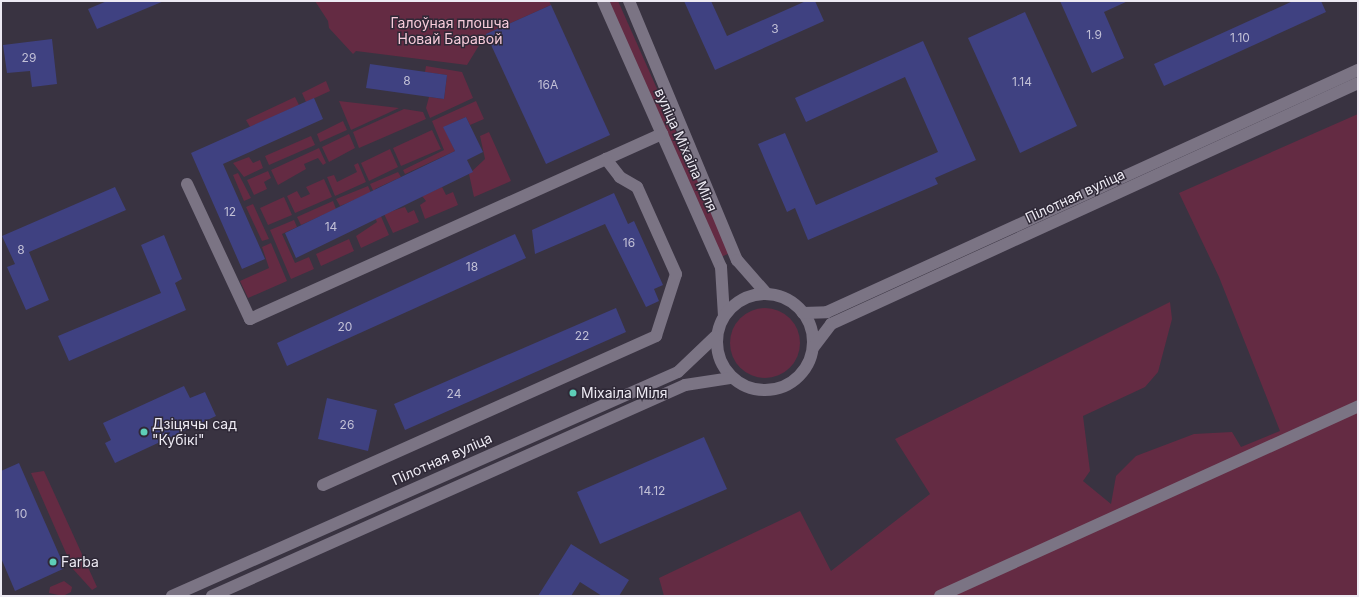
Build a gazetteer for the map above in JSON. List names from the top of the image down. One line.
{"streets":{"street":["вуліца Міхаіла Міля","Пілотная вуліца"]},"crossings":[["вуліца Міхаіла Міля","Пілотная вуліца"]],"parks":["Галоўная плошча Новай Баравой"],"places":["Міхаіла Міля","Дзіцячы сад \"Кубікі\"","Farba"],"house_numbers":["3","1.9","1.10","29","8","1.14","16А","12","14","16","8","18","20","22","24","26","14.12","10"]}
